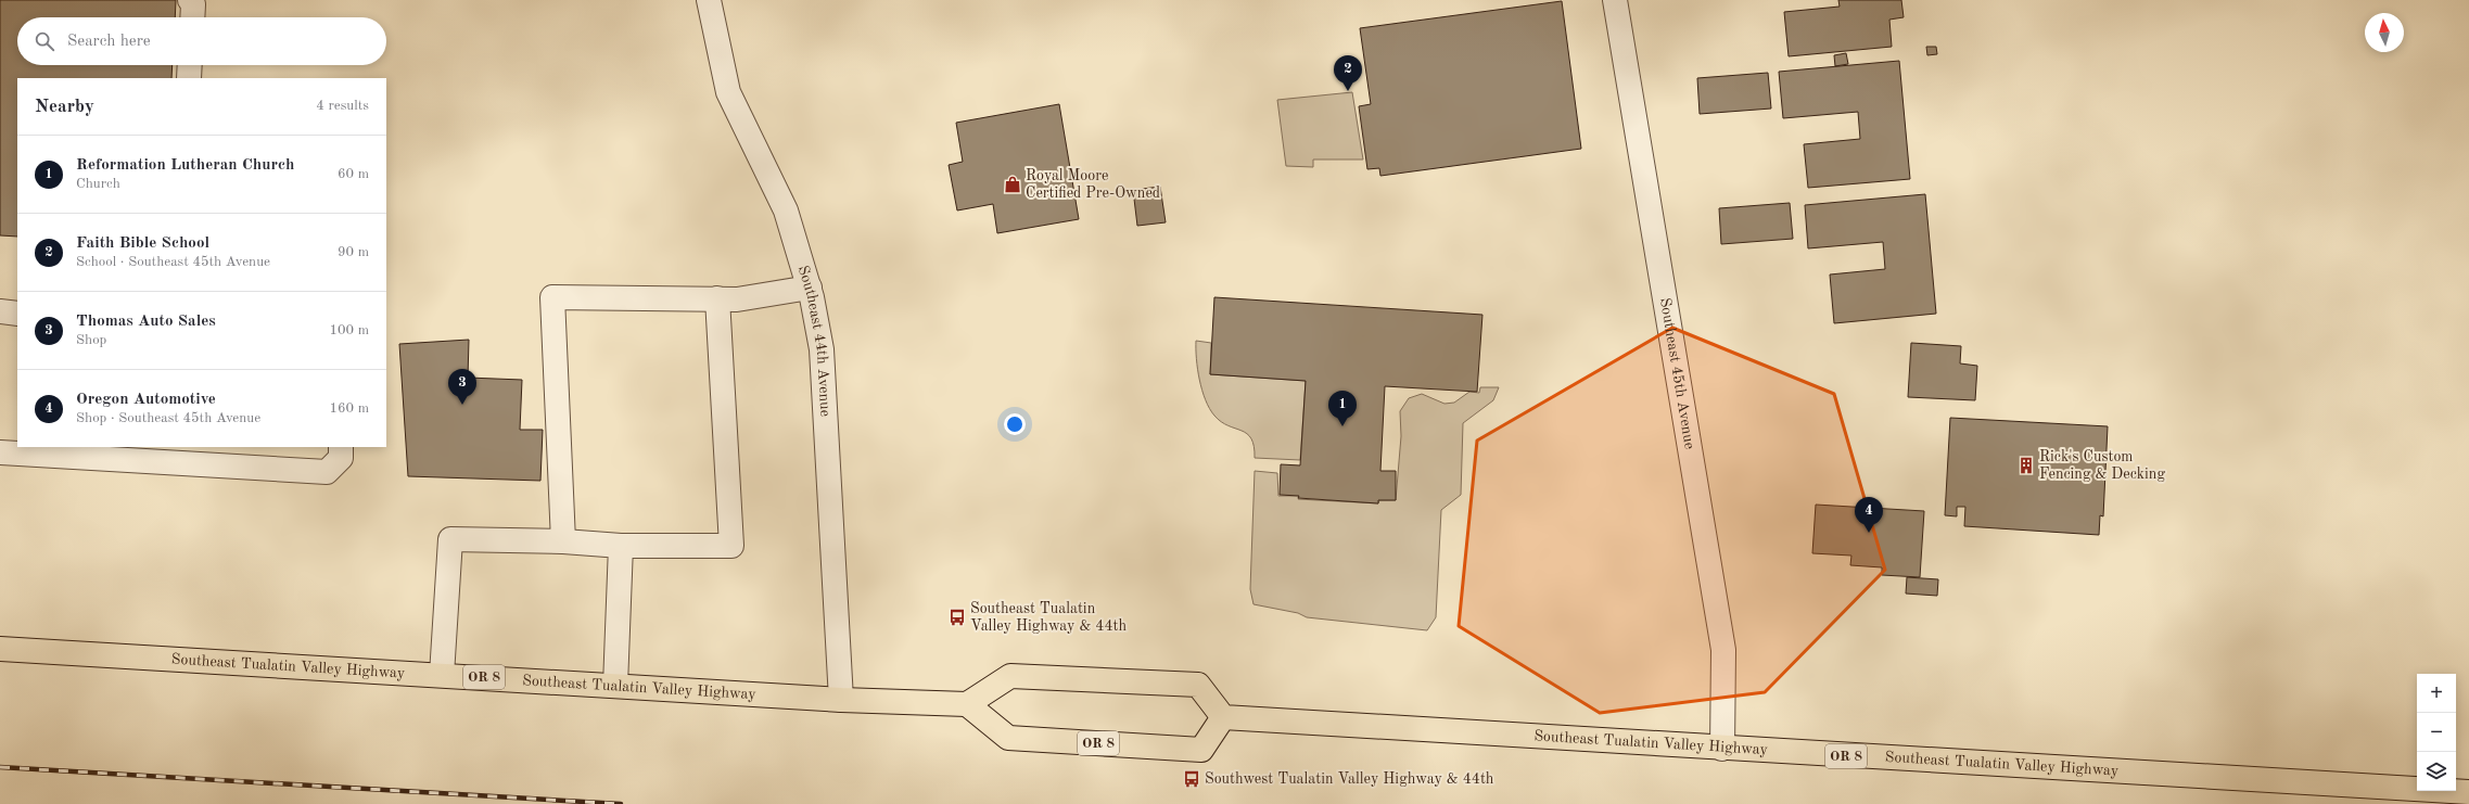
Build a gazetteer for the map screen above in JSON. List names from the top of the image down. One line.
{"streets":{"main road":["Southeast Tualatin Valley Highway","OR 8"],"street":["Southeast 44th Avenue","Southeast 45th Avenue"]},"crossings":[["Southeast 44th Avenue","Southeast Tualatin Valley Highway"],["Southeast 45th Avenue","Southeast Tualatin Valley Highway"],["Southeast Tualatin Valley Highway","OR 8"]],"places":{"shop":["Royal Moore Certified Pre-Owned"],"building":["Rick's Custom Fencing & Decking"],"bus stop":["Southeast Tualatin Valley Highway & 44th","Southwest Tualatin Valley Highway & 44th"]},"north":"top","page":{"search":"Search here","pins":["2","3","1","4"],"heading":["Nearby","4 results"],"list":[{"mark":"1","name":"Reformation Lutheran Church","note":"Church","value":"60 m"},{"mark":"2","name":"Faith Bible School","note":"School · Southeast 45th Avenue","value":"90 m"},{"mark":"3","name":"Thomas Auto Sales","note":"Shop","value":"100 m"},{"mark":"4","name":"Oregon Automotive","note":"Shop · Southeast 45th Avenue","value":"160 m"}],"map_buttons":["+","−"]}}
